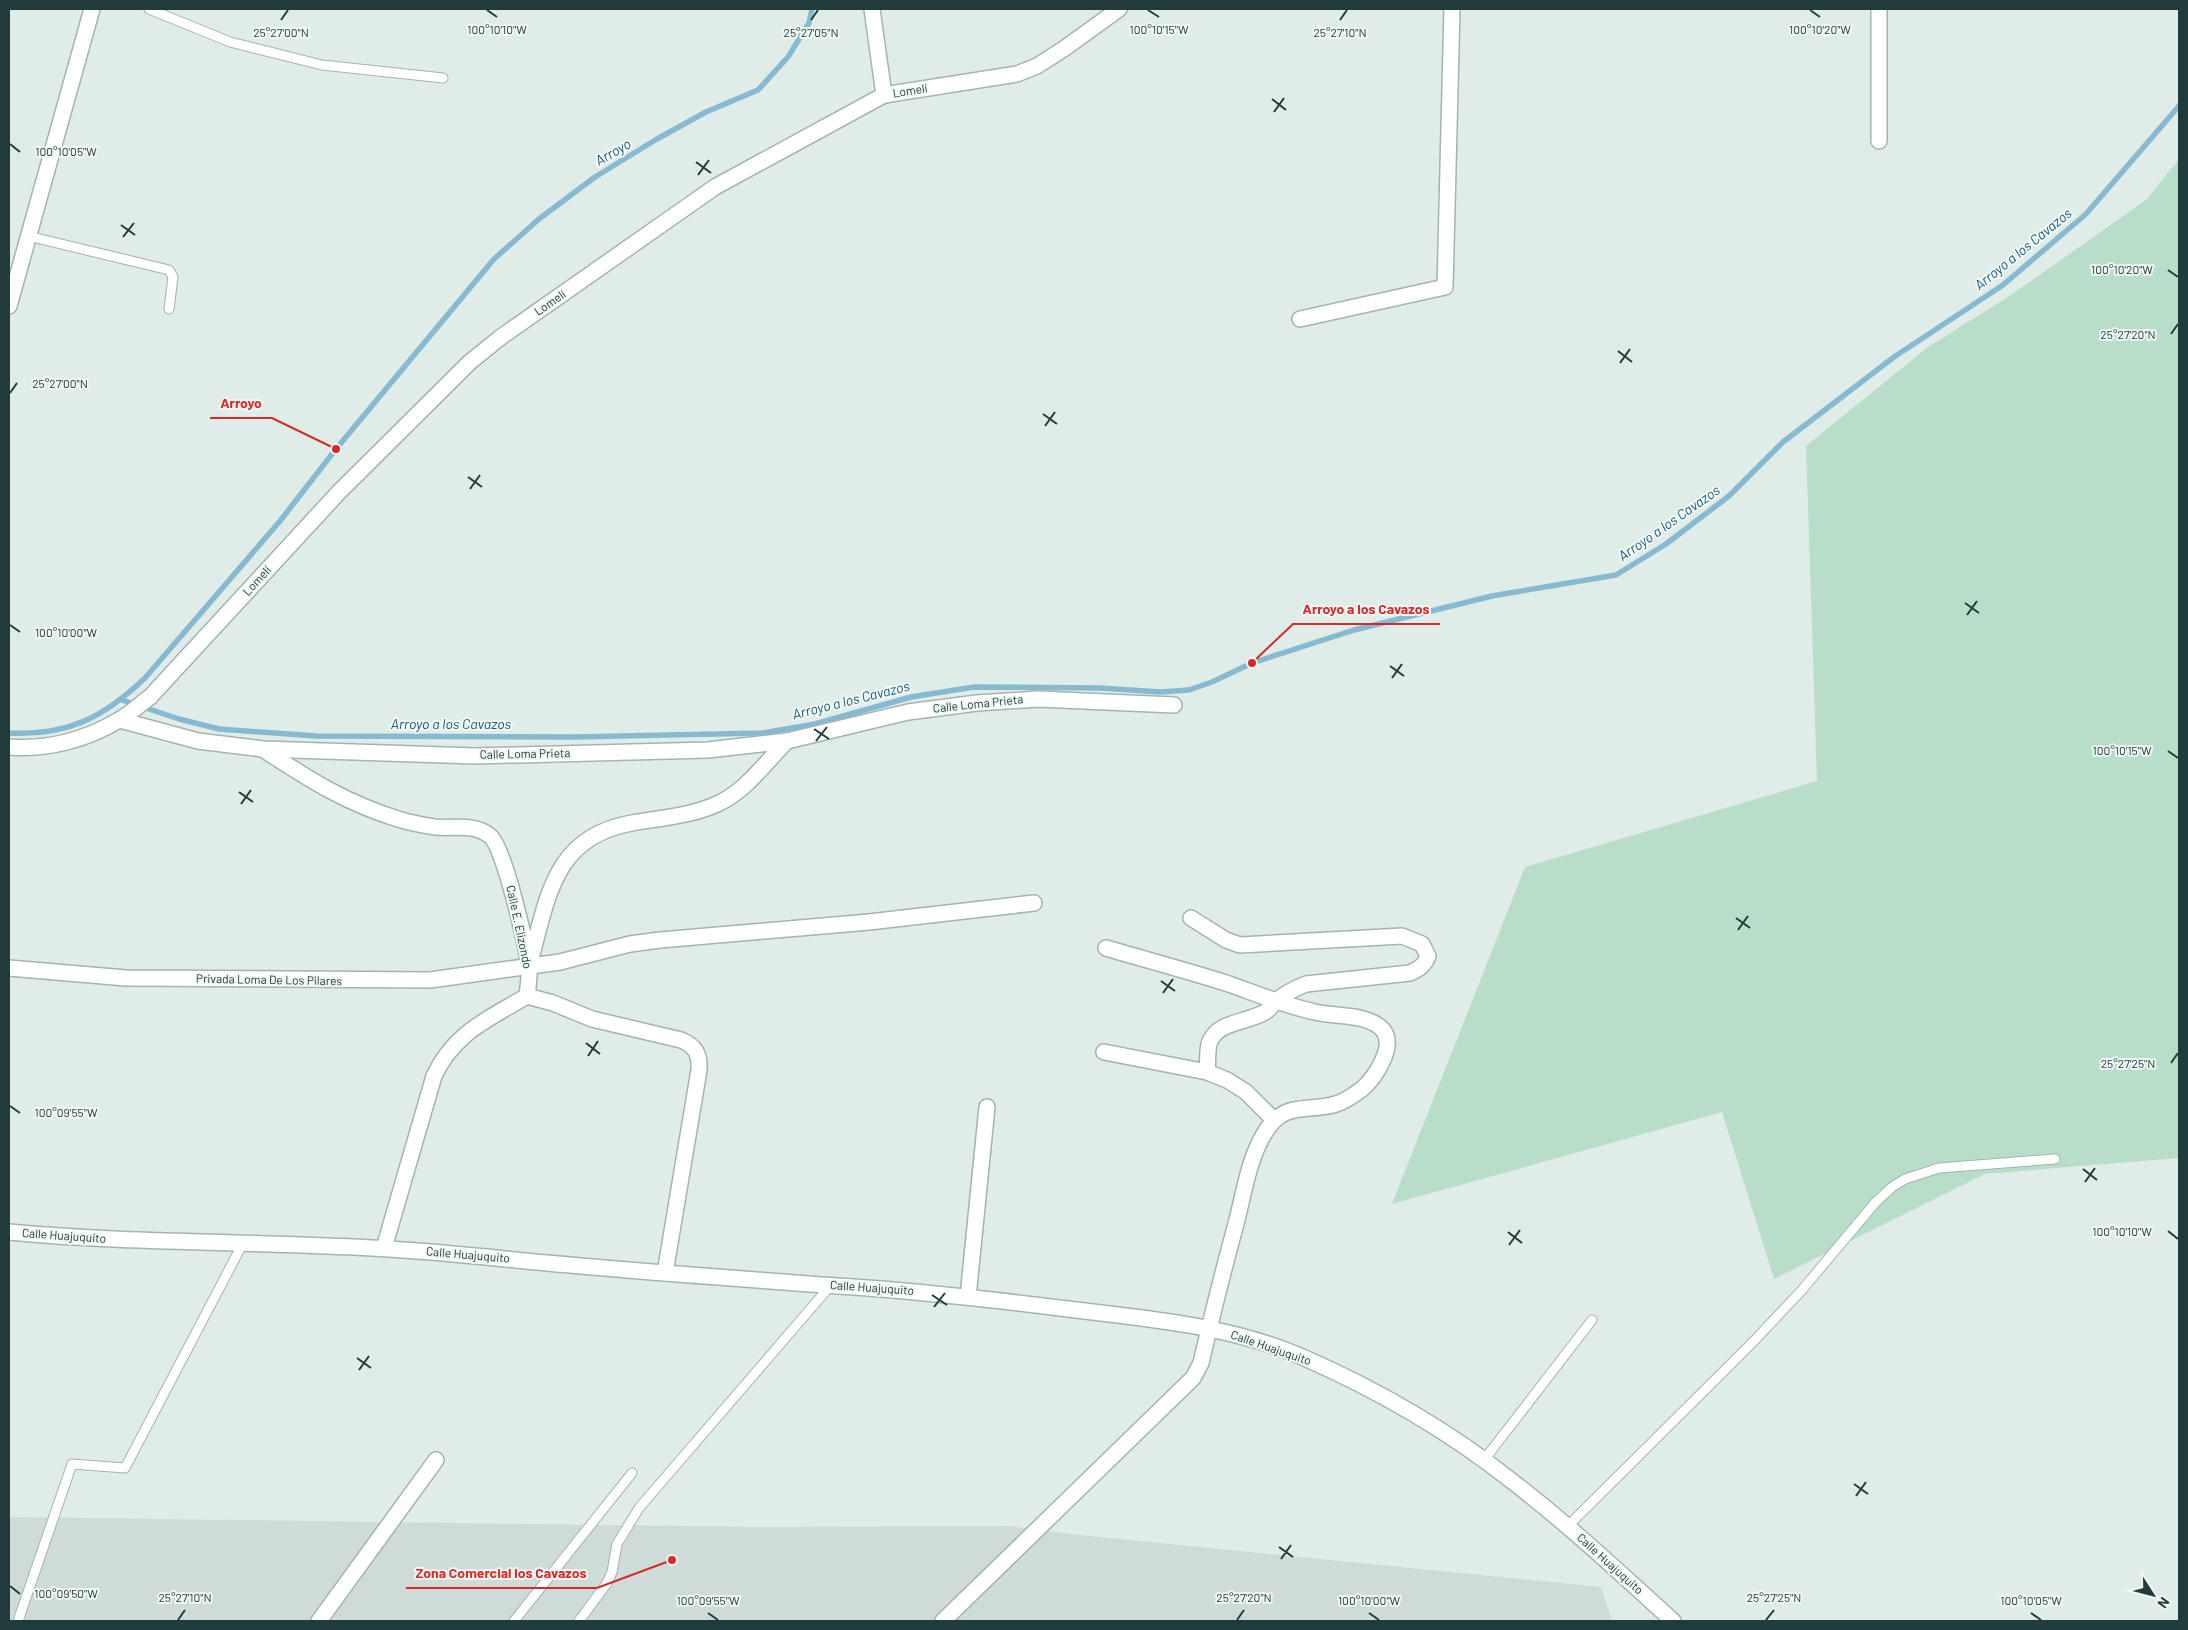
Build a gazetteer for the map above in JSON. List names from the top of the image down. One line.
{"streets":{"street":["Lomelí","Calle Loma Prieta","Calle E. Elizondo","Privada Loma De Los Pilares","Calle Huajuquito"]},"crossings":[["Lomelí","Calle Loma Prieta"],["Calle Loma Prieta","Calle E. Elizondo"],["Calle E. Elizondo","Privada Loma De Los Pilares"]],"water":["Arroyo","Arroyo a los Cavazos"],"places":["Arroyo","Arroyo a los Cavazos","Zona Comercial los Cavazos"],"north":"bottom right","coordinates":["100°10'10\"W","100°10'20\"W","100°10'15\"W","25°27'00\"N","25°27'05\"N","25°27'10\"N","100°10'05\"W","25°27'20\"N","100°10'00\"W","25°27'25\"N","100°09'55\"W","100°09'50\"W"]}
